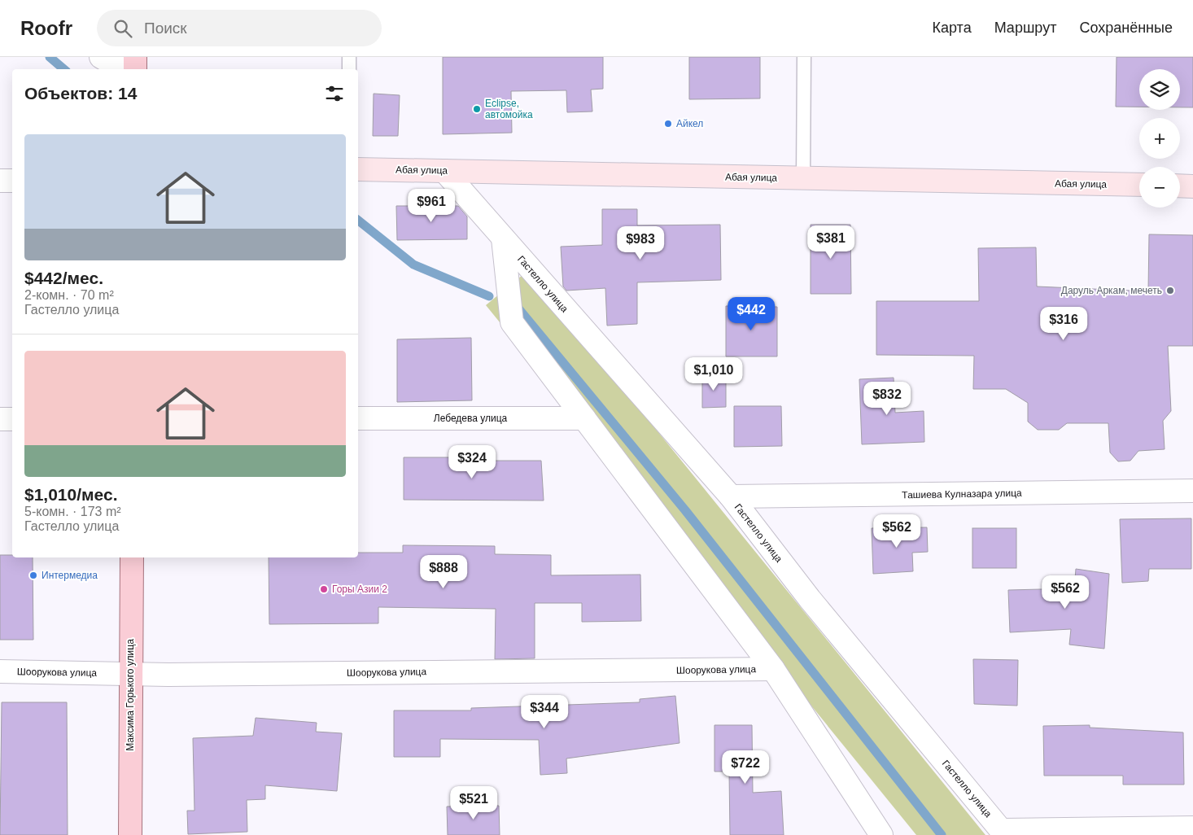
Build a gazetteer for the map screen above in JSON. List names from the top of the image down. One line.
{"streets":{"main road":["Максима Горького улица"],"street":["Абая улица","Гастелло улица","Лебедева улица","Ташиева Кулназара улица","Шоорукова улица"]},"crossings":[["Абая улица","Гастелло улица"],["Гастелло улица","Лебедева улица"],["Гастелло улица","Ташиева Кулназара улица"],["Гастелло улица","Шоорукова улица"],["Шоорукова улица","Максима Горького улица"]],"places":["Eclipse, автомойка","Айкел","Даруль Аркам, мечеть","Интермедиа","Горы Азии 2"],"page":{"header":"Roofr","search":"Поиск","nav":["Карта","Маршрут","Сохранённые"],"map_buttons":["+","−"],"heading":"Объектов: 14","list":[{"name":"$442/мес.","note":"2-комн. · 70 m² · Гастелло улица"},{"name":"$1,010/мес.","note":"5-комн. · 173 m² · Гастелло улица"}],"price":["$961","$381","$983","$442","$316","$1,010","$832","$324","$562","$888","$562","$344","$722","$521"]}}
